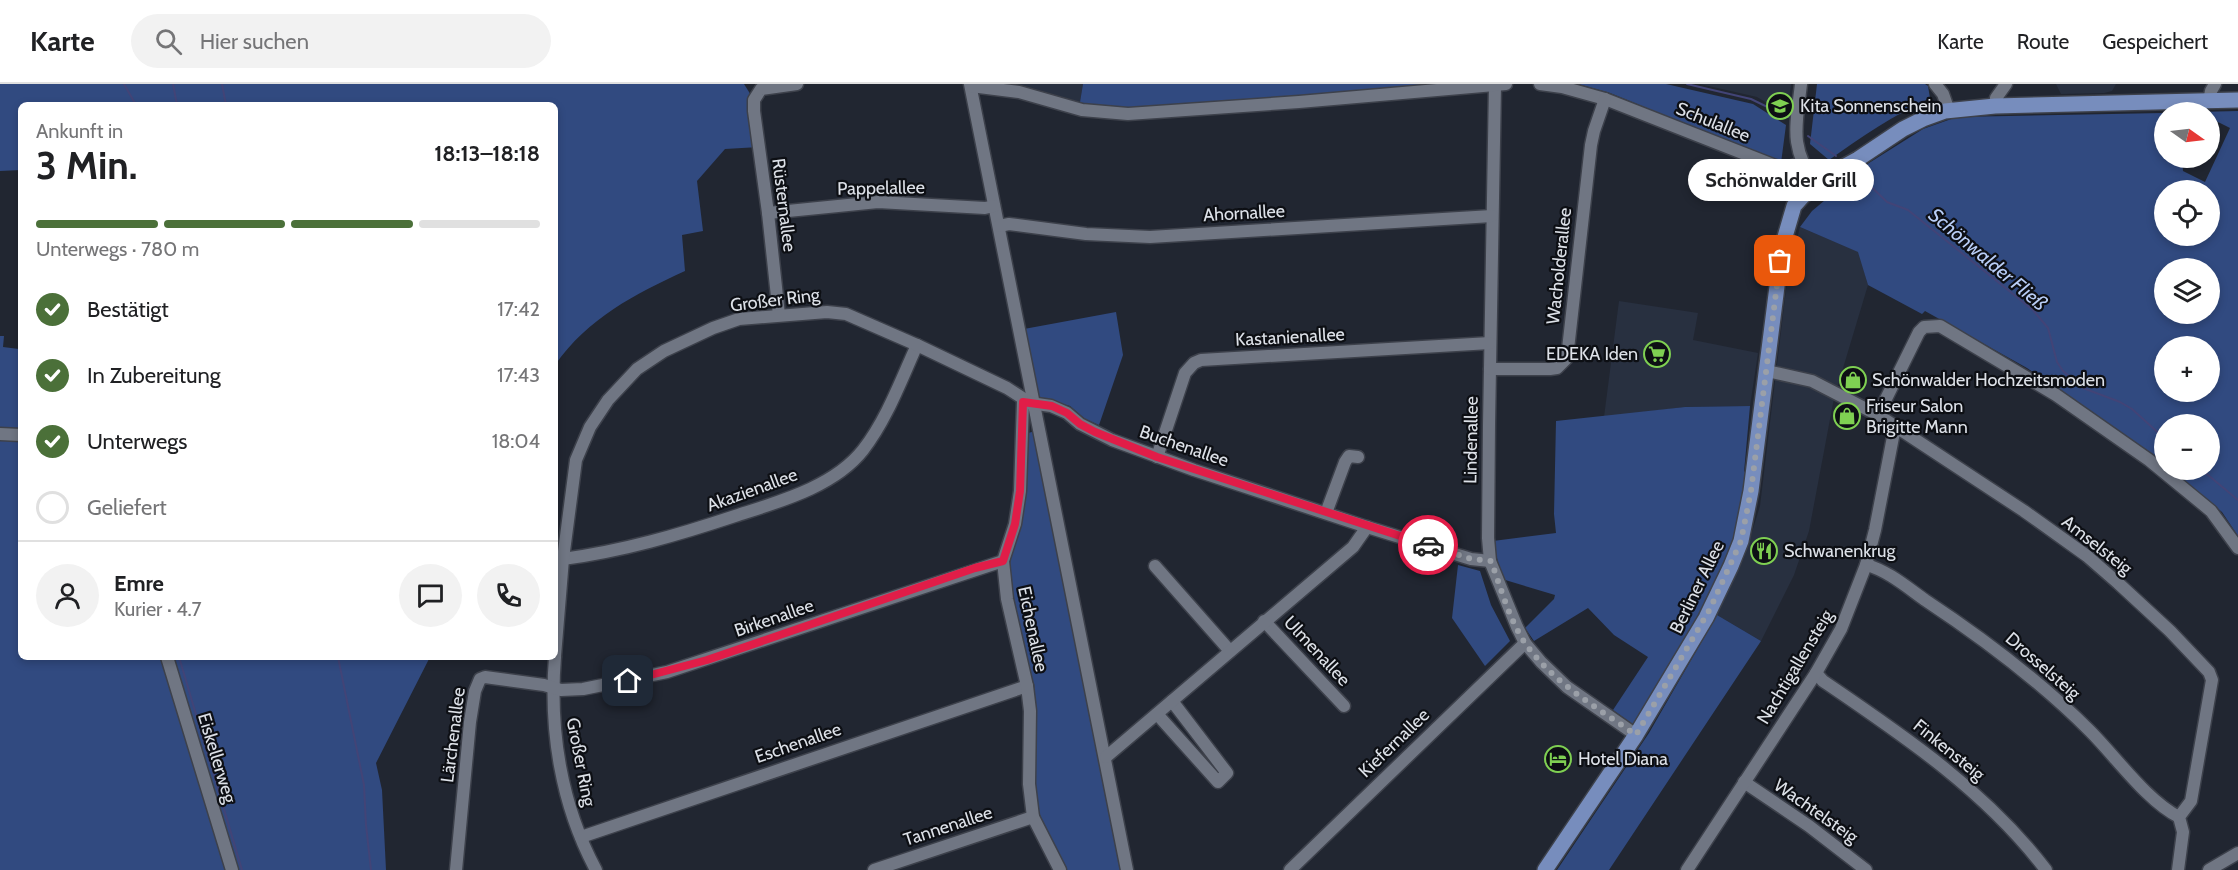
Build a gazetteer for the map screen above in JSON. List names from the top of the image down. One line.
{"streets":{"main road":["Berliner Allee"],"street":["Schulallee","Pappelallee","Rüsternallee","Ahornallee","Wacholderallee","Großer Ring","Kastanienallee","Lindenallee","Buchenallee","Akazienallee","Amselsteig","Birkenallee","Eichenallee","Ulmenallee","Drosselsteig","Nachtigallensteig","Lärchenallee","Eschenallee","Kiefernallee","Finkensteig","Eiskellerweg","Wachtelsteig","Tannenallee"]},"crossings":[["Schulallee","Wacholderallee"],["Pappelallee","Rüsternallee"],["Rüsternallee","Großer Ring"],["Ahornallee","Lindenallee"],["Wacholderallee","Lindenallee"],["Großer Ring","Buchenallee"],["Großer Ring","Akazienallee"],["Großer Ring","Birkenallee"],["Großer Ring","Eichenallee"],["Großer Ring","Lärchenallee"],["Großer Ring","Eschenallee"],["Kastanienallee","Lindenallee"],["Kastanienallee","Buchenallee"],["Lindenallee","Buchenallee"],["Lindenallee","Berliner Allee"],["Lindenallee","Kiefernallee"],["Buchenallee","Eichenallee"],["Buchenallee","Ulmenallee"],["Amselsteig","Berliner Allee"],["Amselsteig","Drosselsteig"],["Amselsteig","Nachtigallensteig"],["Birkenallee","Eichenallee"],["Birkenallee","Lärchenallee"],["Eichenallee","Eschenallee"],["Eichenallee","Tannenallee"],["Drosselsteig","Nachtigallensteig"],["Nachtigallensteig","Finkensteig"],["Nachtigallensteig","Wachtelsteig"]],"water":["Schönwalder Fließ"],"places":{"school or university":["Kita Sonnenschein"],"other":["Schönwalder Grill"],"supermarket":["EDEKA Iden"],"shop":["Schönwalder Hochzeitsmoden","Friseur Salon Brigitte Mann"],"restaurant":["Schwanenkrug"],"hotel":["Hotel Diana"]},"north":"right","page":{"header":"Karte","search":"Hier suchen","nav":["Karte","Route","Gespeichert"],"map_buttons":["+","−"],"heading":["3 Min.","Ankunft in","18:13–18:18"],"panel":["Emre","Kurier · 4.7"],"bubble":"Schönwalder Grill","bar":"Unterwegs · 780 m","list":[["Bestätigt","17:42"],["In Zubereitung","17:43"],["Unterwegs","18:04"],"Geliefert"]}}
